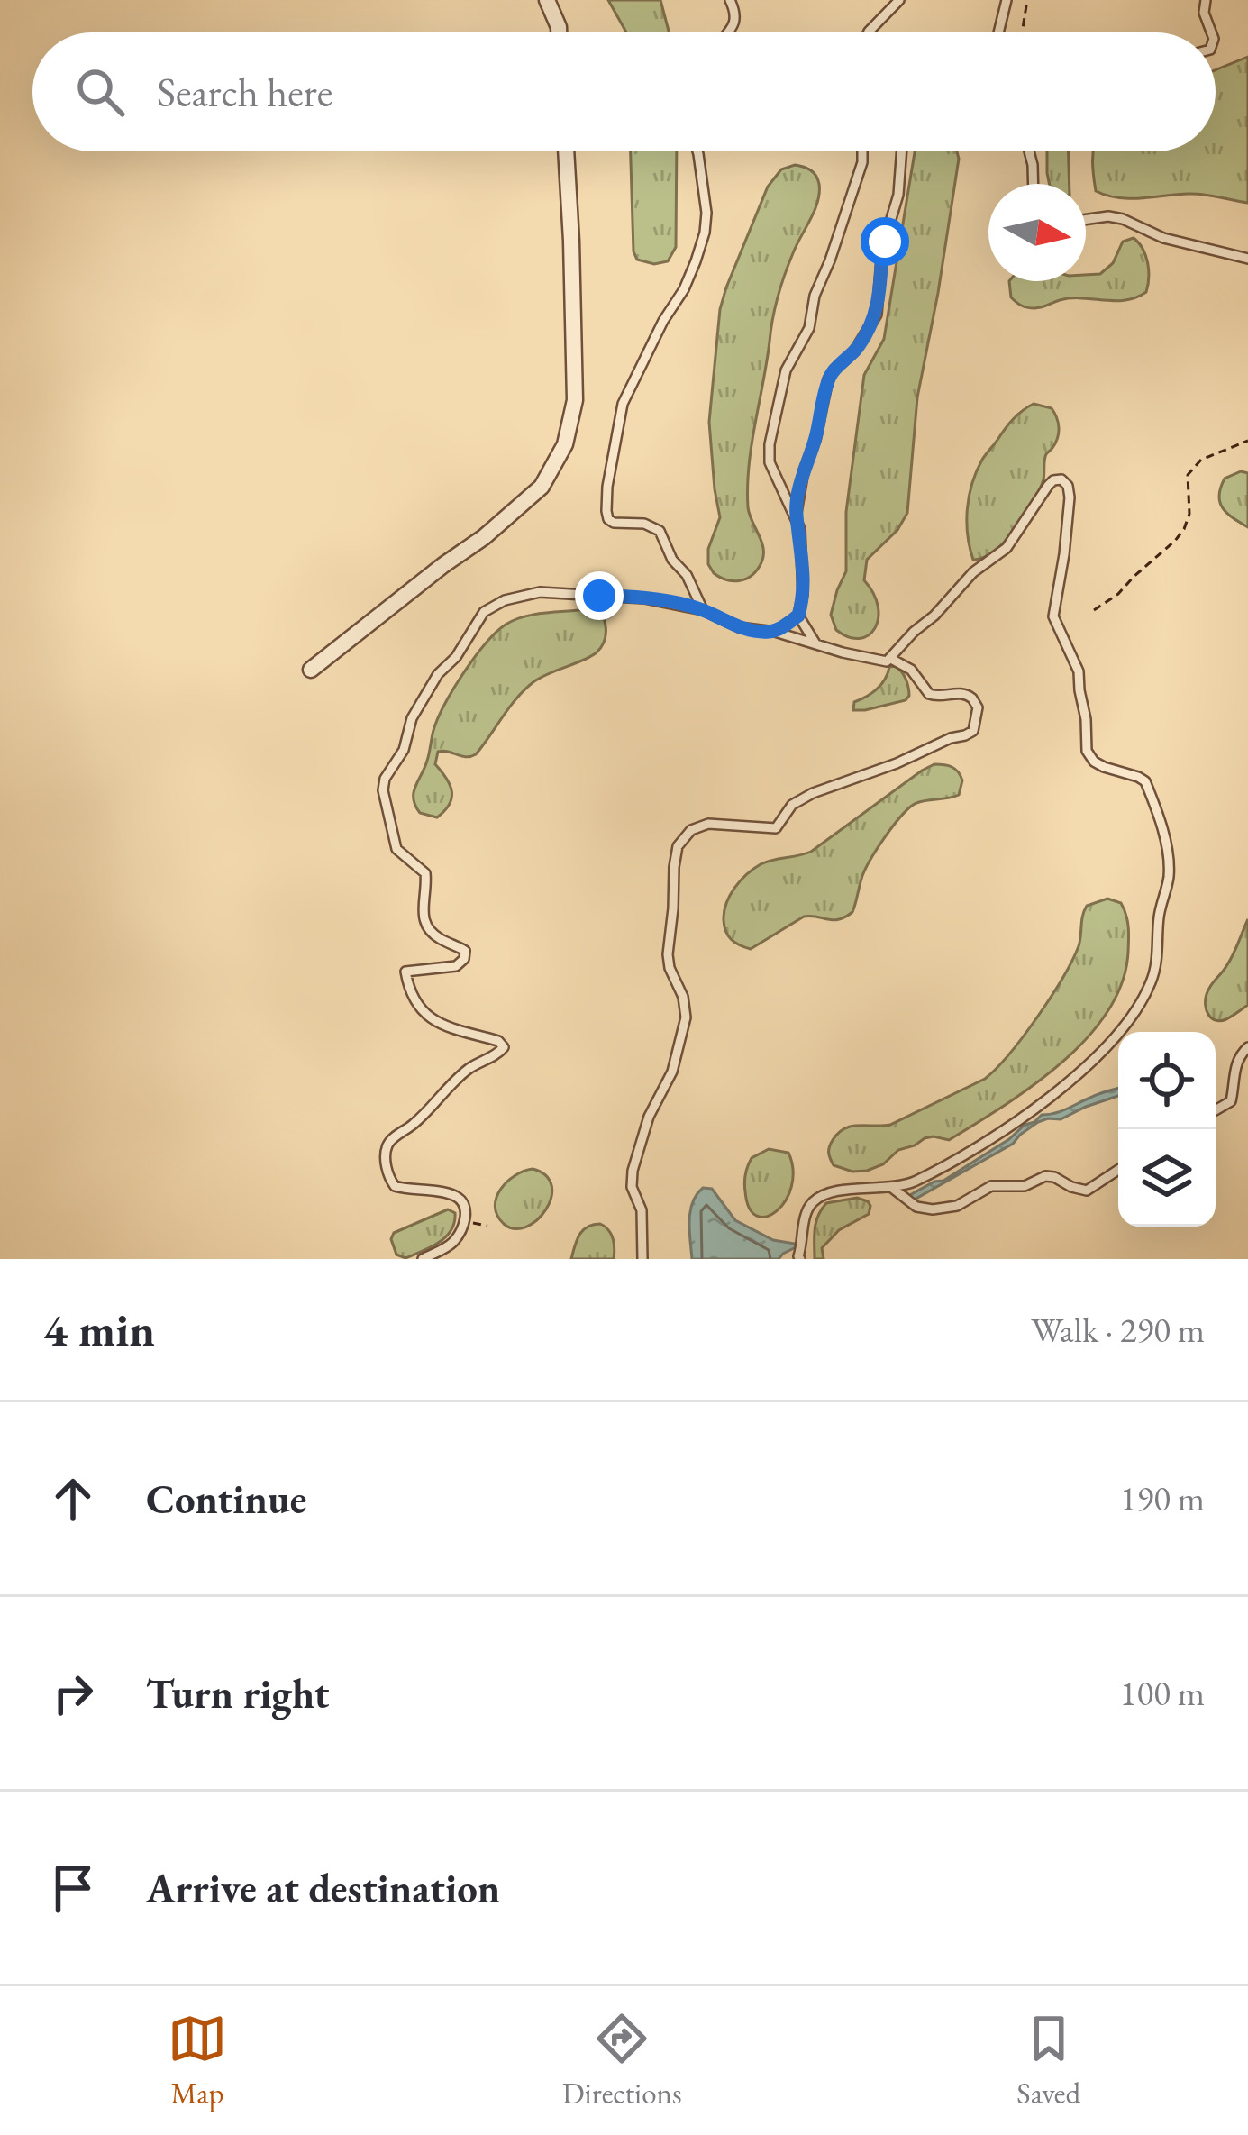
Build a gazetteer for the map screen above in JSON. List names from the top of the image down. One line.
{"north":"right","page":{"search":"Search here","heading":["4 min","Walk · 290 m"],"list":[["Continue","190 m"],["Turn right","100 m"],"Arrive at destination"],"nav":["Map","Directions","Saved"]}}
